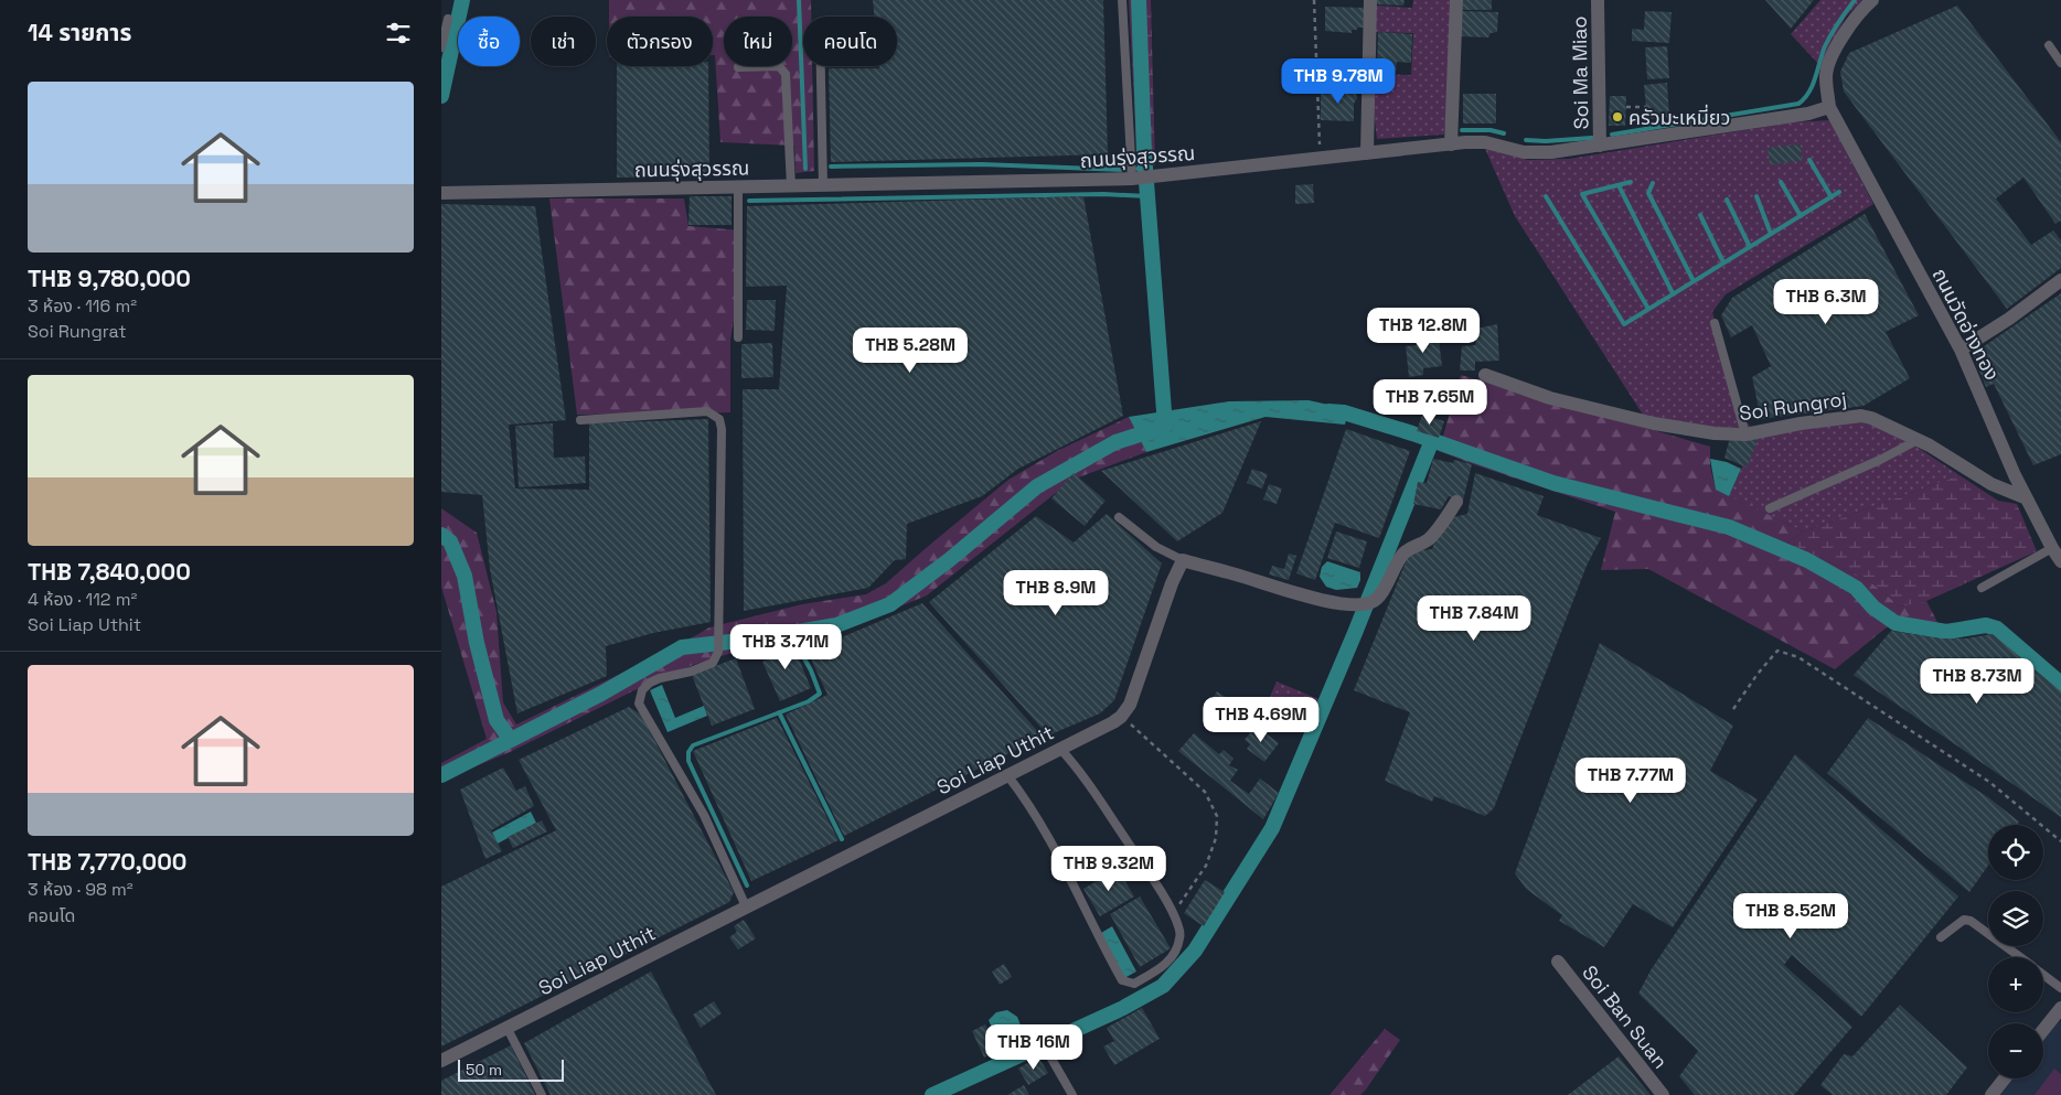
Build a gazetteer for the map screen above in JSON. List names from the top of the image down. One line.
{"streets":{"street":["Soi Ma Miao","ถนนรุ่งสุวรรณ","ถนนวัดอ่างทอง","Soi Rungroj","Soi Liap Uthit","Soi Ban Suan"]},"crossings":[["Soi Ma Miao","ถนนรุ่งสุวรรณ"],["ถนนรุ่งสุวรรณ","ถนนวัดอ่างทอง"],["ถนนวัดอ่างทอง","Soi Rungroj"]],"places":["ครัวมะเหมี่ยว"],"scale_bar":"50 m","page":{"heading":"14 รายการ","chip":["ซื้อ","เช่า","ตัวกรอง","ใหม่","คอนโด"],"price":["THB 9.78M","THB 6.3M","THB 12.8M","THB 5.28M","THB 7.65M","THB 8.9M","THB 7.84M","THB 3.71M","THB 8.73M","THB 4.69M","THB 7.77M","THB 9.32M","THB 8.52M","THB 16M"],"list":[{"name":"THB 9,780,000","note":"3 ห้อง · 116 m² · Soi Rungrat"},{"name":"THB 7,840,000","note":"4 ห้อง · 112 m² · Soi Liap Uthit"},{"name":"THB 7,770,000","note":"3 ห้อง · 98 m² · คอนโด"}],"map_buttons":["+","−"],"scale":"50 m"}}
